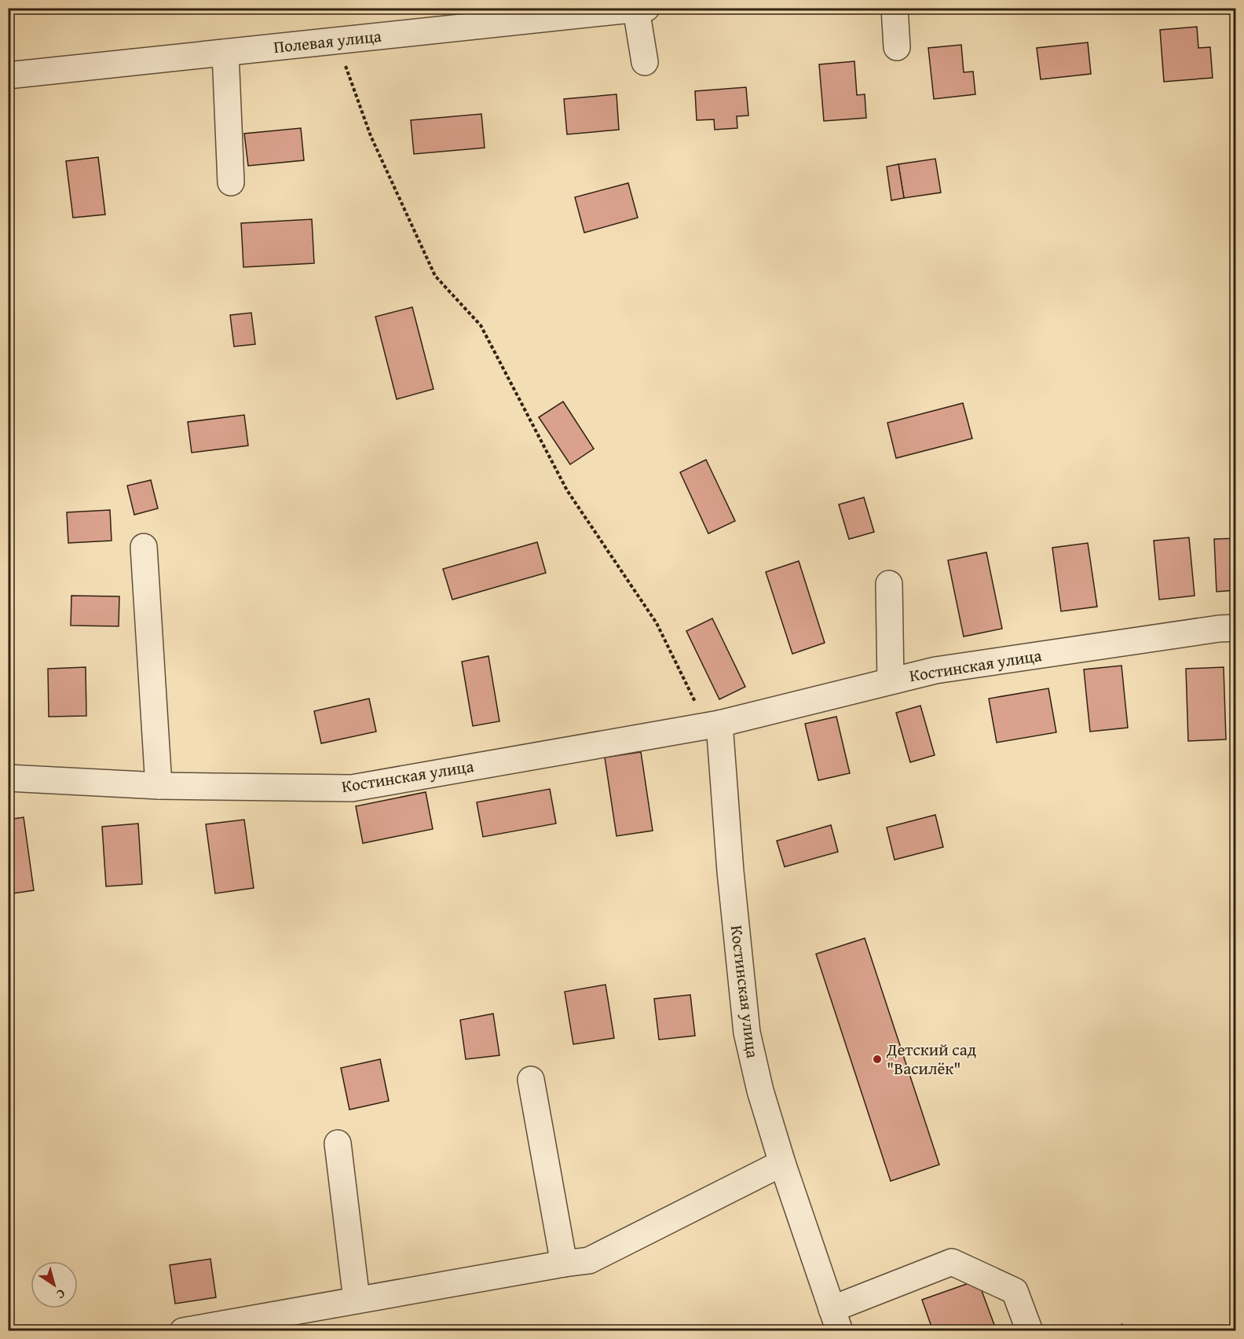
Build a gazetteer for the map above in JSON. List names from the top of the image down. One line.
{"streets":{"street":["Полевая улица","Костинская улица"]},"places":["Детский сад \"Василёк\""],"north":"bottom right"}
